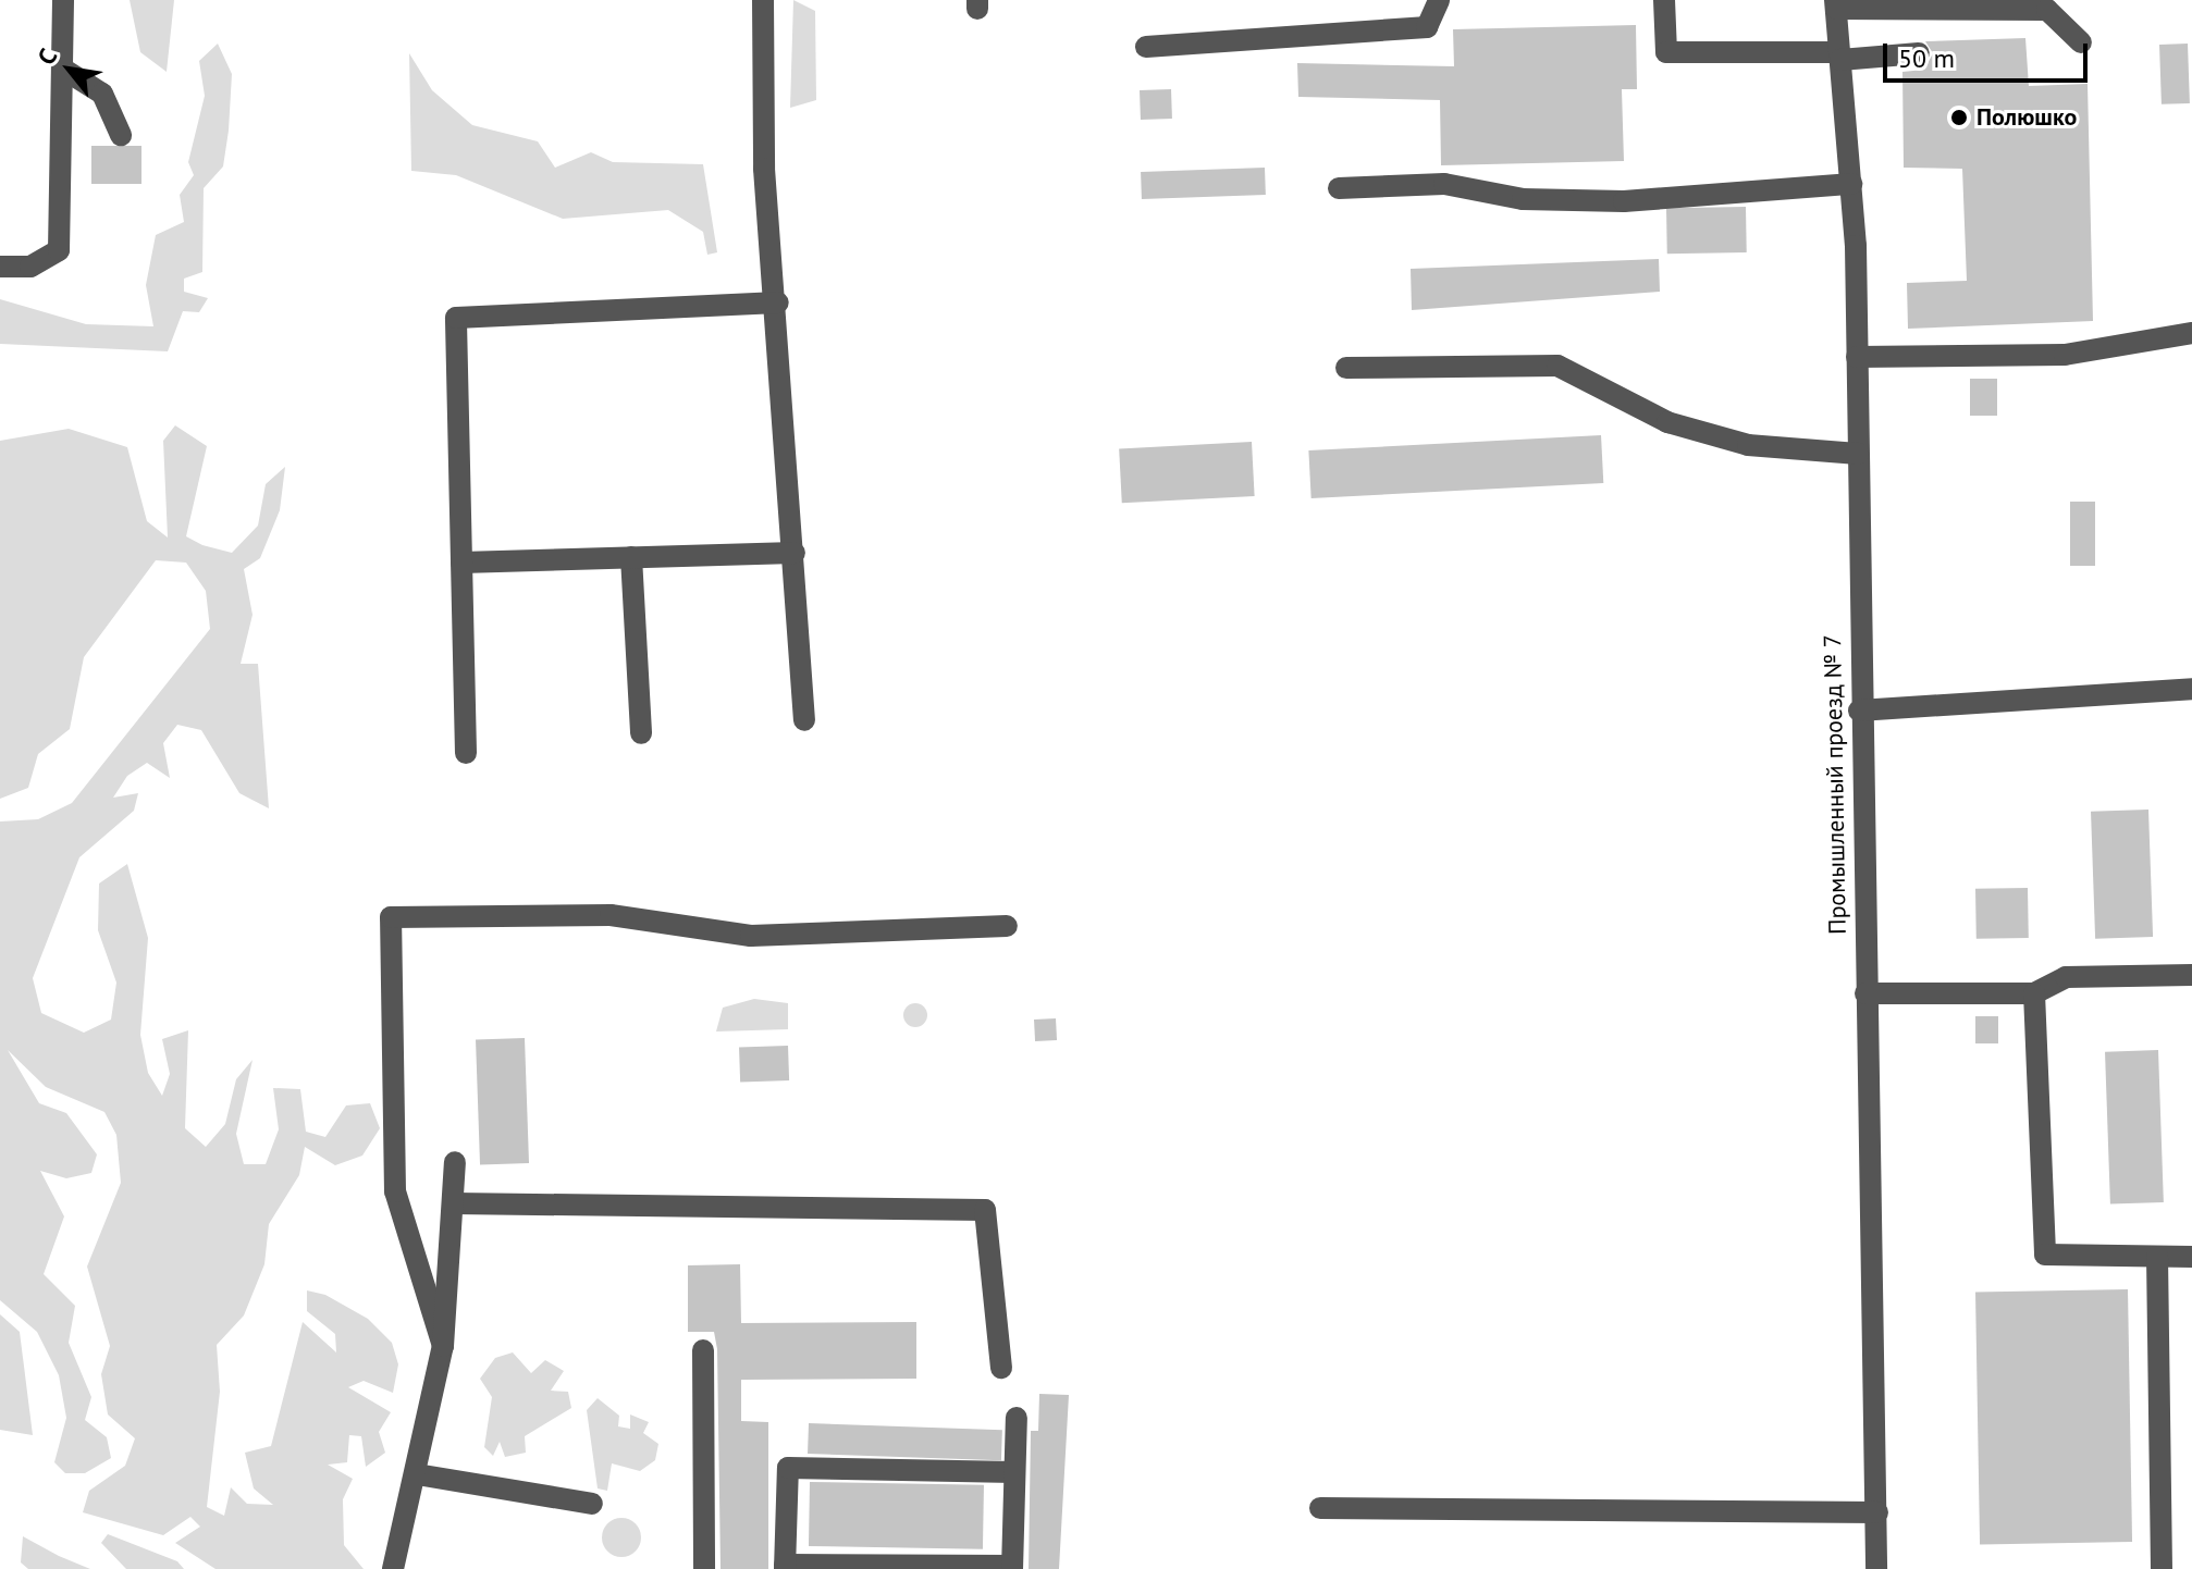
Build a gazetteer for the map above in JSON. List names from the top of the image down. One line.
{"streets":{"street":["Промышленный проезд № 7"]},"places":["Полюшко"],"scale_bar":"50 m","north":"top left"}
